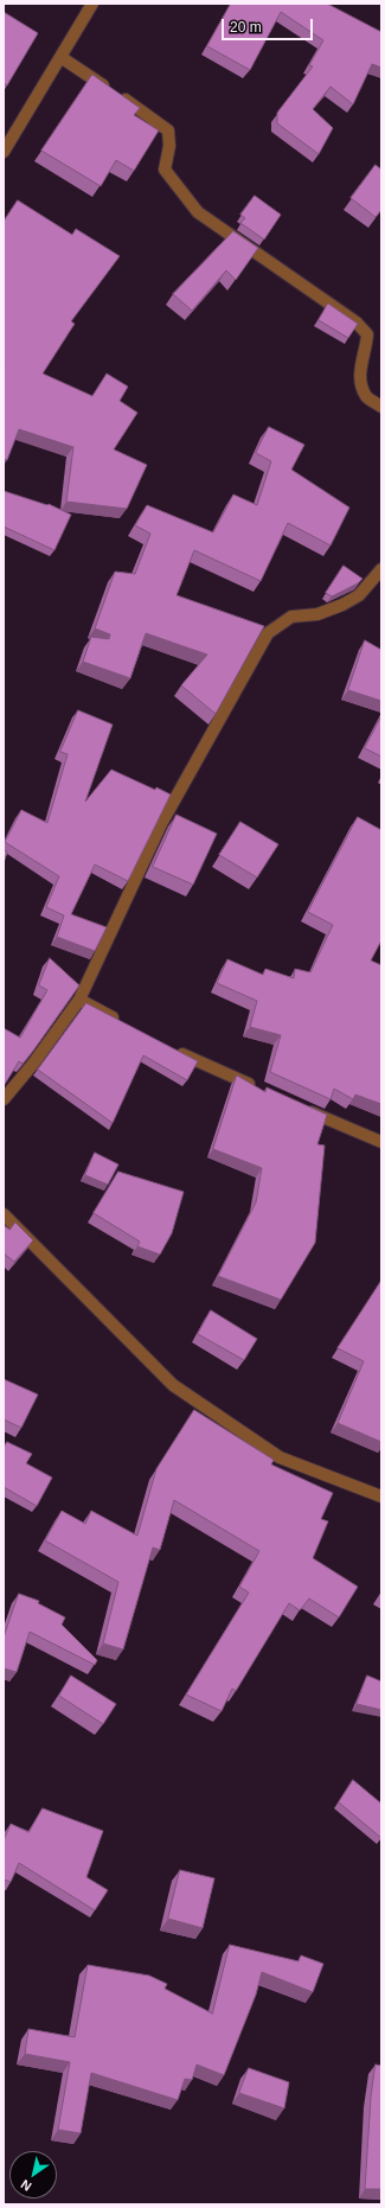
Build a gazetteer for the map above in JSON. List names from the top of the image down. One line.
{"scale_bar":"20 m","north":"bottom left"}
